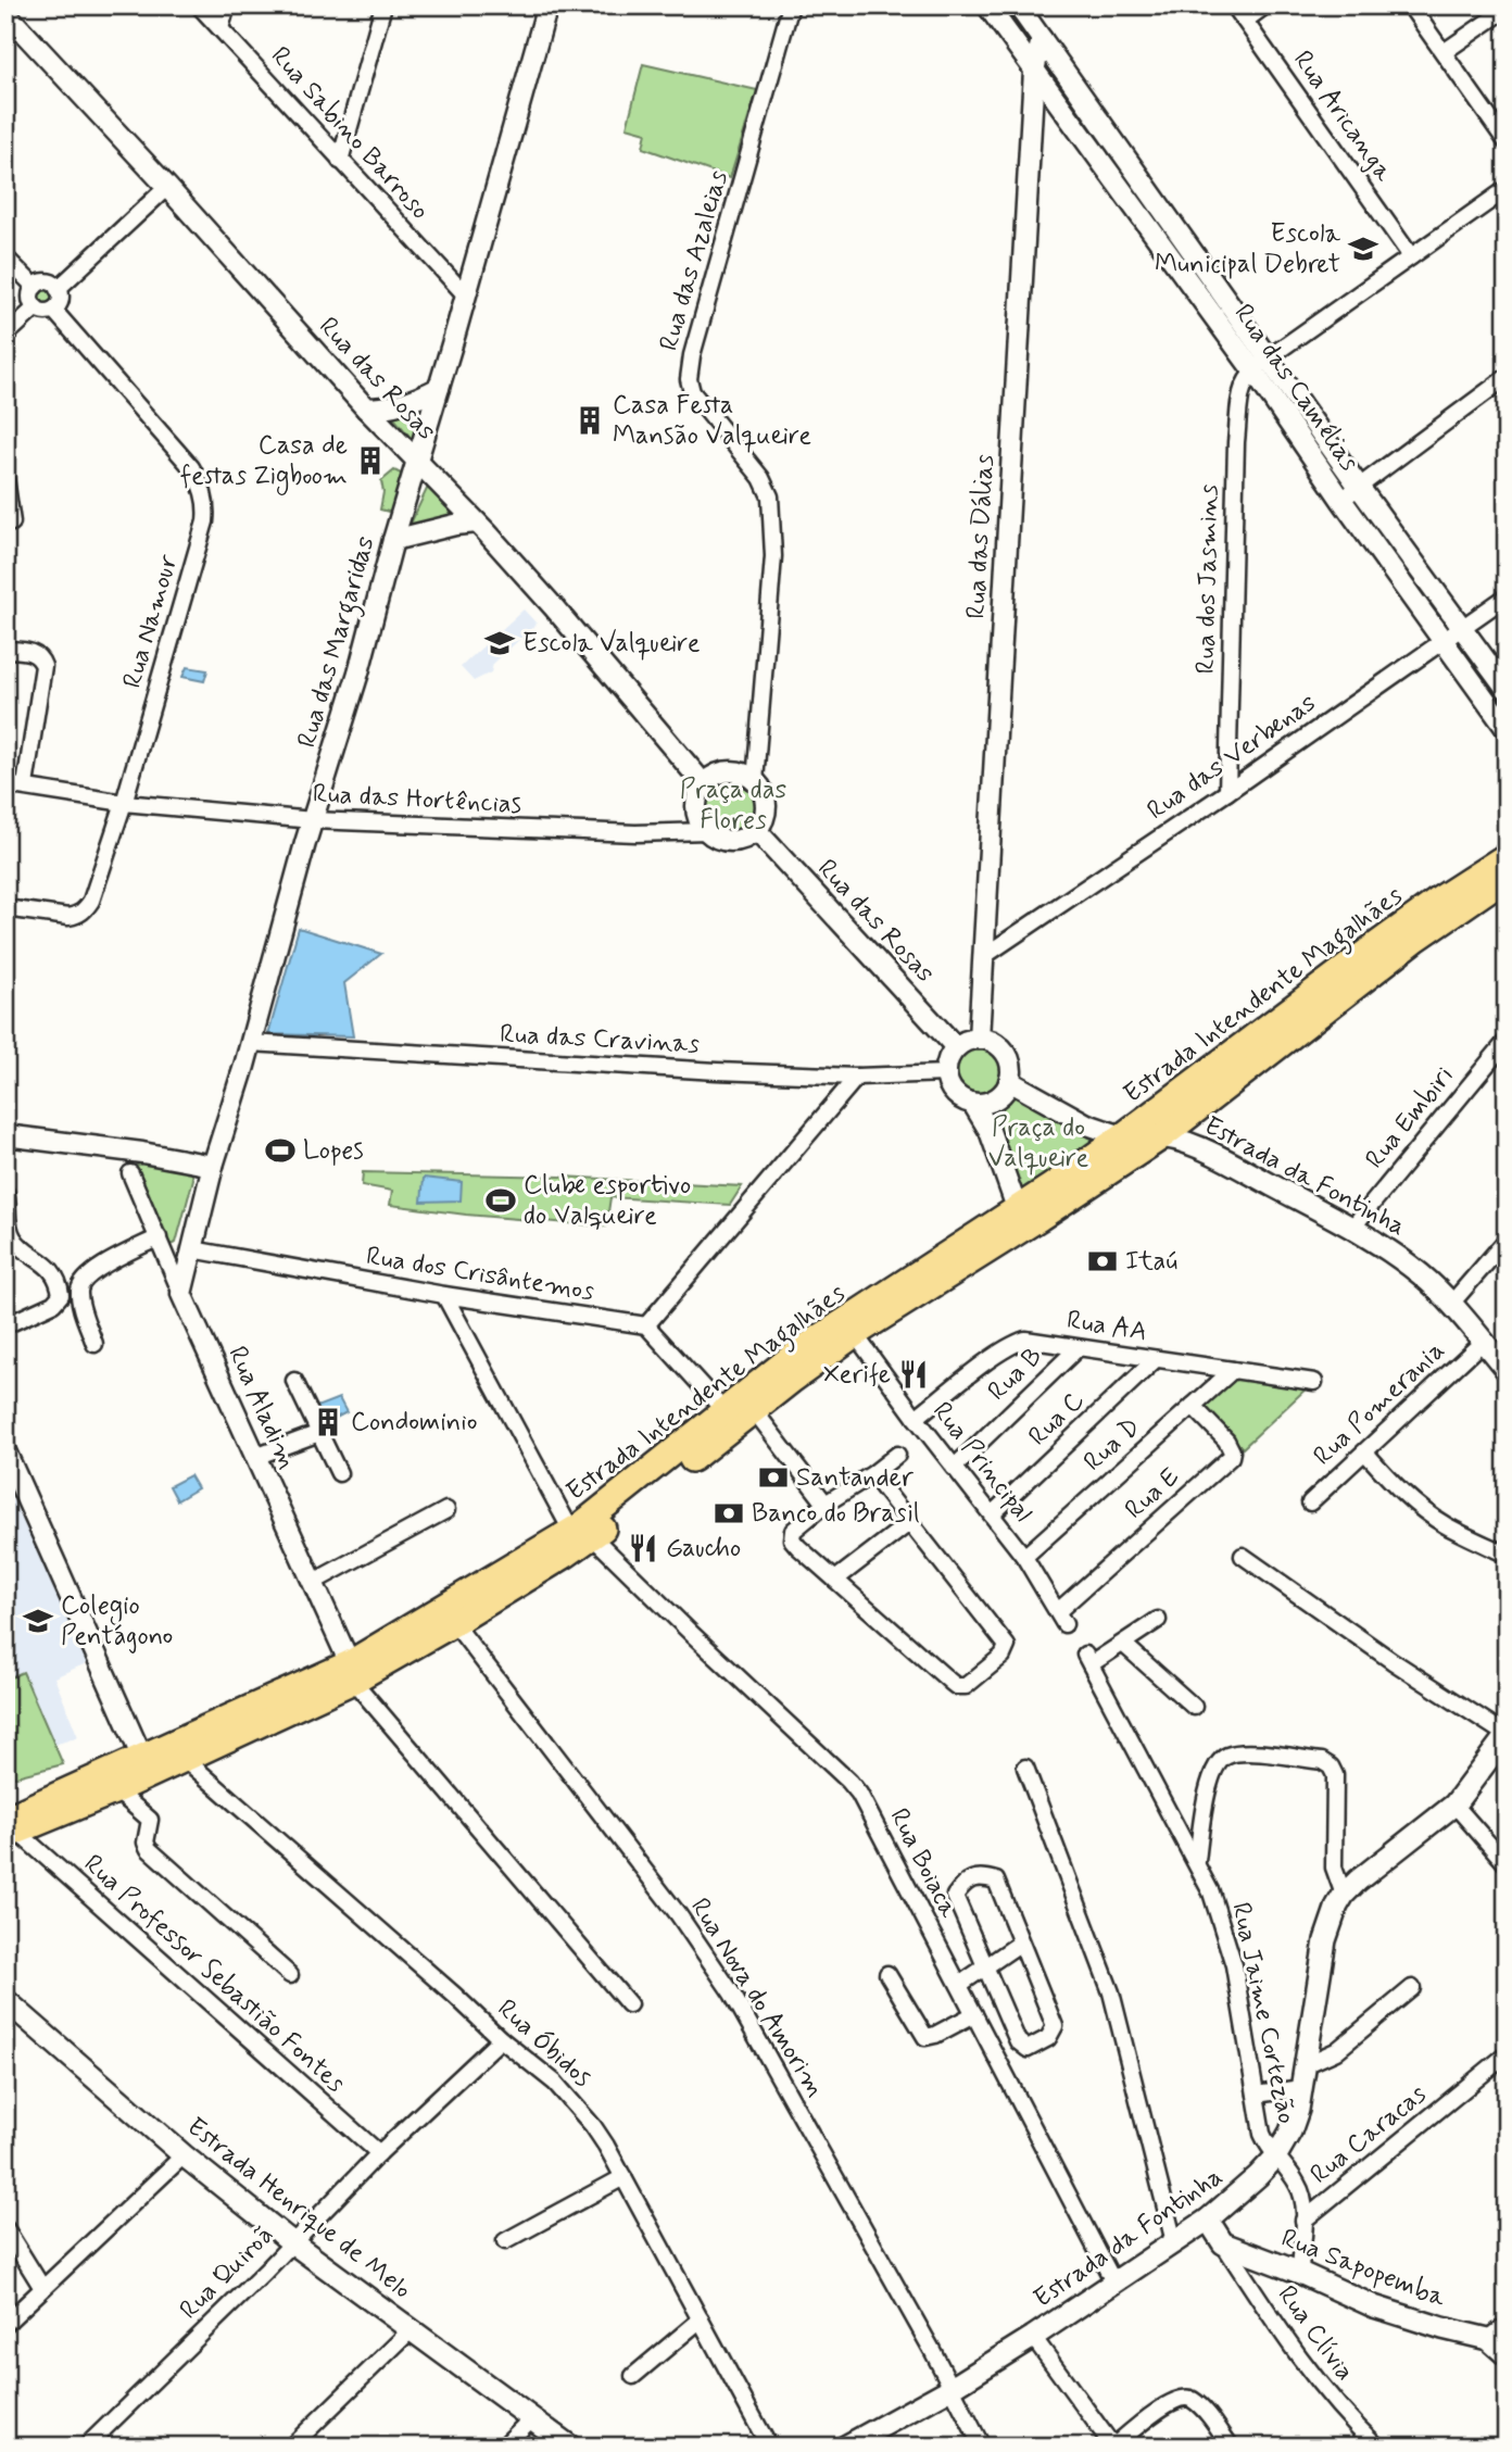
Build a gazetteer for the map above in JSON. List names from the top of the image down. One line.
{"streets":{"main road":["Estrada Intendente Magalhães","Estrada da Fontinha","Estrada Henrique de Melo","Rua Sapopemba"],"street":["Rua Aricanga","Rua Sabino Barroso","Rua das Azaleias","Rua das Rosas","Rua das Camélias","Rua das Dálias","Rua dos Jasmins","Rua Namour","Rua das Margaridas","Rua das Verbenas","Rua das Hortências","Rua das Cravinas","Rua Embiri","Rua dos Crisântemos","Rua AA","Rua B","Rua Pomerania","Rua Aladim","Rua C","Rua D","Rua Principal","Rua E","Rua Boiaca","Rua Professor Sebastião Fontes","Rua Nova do Amorim","Rua Jaime Cortezão","Rua Óbidos","Rua Caracas","Rua Quiroã","Rua Clívia"]},"crossings":[["Rua Sabino Barroso","Rua das Margaridas"],["Rua das Azaleias","Rua das Rosas"],["Rua das Azaleias","Rua das Hortências"],["Rua das Rosas","Rua das Dálias"],["Rua das Rosas","Rua das Margaridas"],["Rua das Rosas","Rua das Hortências"],["Rua das Rosas","Rua das Cravinas"],["Rua das Camélias","Rua das Dálias"],["Rua das Camélias","Rua dos Jasmins"],["Rua das Camélias","Rua das Verbenas"],["Rua das Dálias","Rua das Verbenas"],["Rua das Dálias","Rua das Cravinas"],["Rua dos Jasmins","Rua das Verbenas"],["Rua Namour","Rua das Hortências"],["Rua das Margaridas","Rua das Hortências"],["Rua das Margaridas","Rua das Cravinas"],["Rua das Margaridas","Rua dos Crisântemos"],["Rua das Margaridas","Rua Aladim"],["Estrada Intendente Magalhães","Estrada da Fontinha"],["Estrada Intendente Magalhães","Rua Aladim"],["Estrada Intendente Magalhães","Rua Principal"],["Estrada Intendente Magalhães","Rua Boiaca"],["Estrada Intendente Magalhães","Rua Professor Sebastião Fontes"],["Estrada Intendente Magalhães","Rua Nova do Amorim"],["Estrada Intendente Magalhães","Rua Óbidos"],["Rua Embiri","Estrada da Fontinha"],["Estrada da Fontinha","Rua Pomerania"],["Estrada da Fontinha","Rua Boiaca"],["Estrada da Fontinha","Rua Nova do Amorim"],["Estrada da Fontinha","Rua Jaime Cortezão"],["Rua dos Crisântemos","Rua Boiaca"],["Rua AA","Rua B"],["Rua AA","Rua C"],["Rua AA","Rua D"],["Rua AA","Rua Principal"],["Rua B","Rua Principal"],["Rua C","Rua Principal"],["Rua D","Rua Principal"],["Rua D","Rua E"],["Rua Principal","Rua E"],["Rua Professor Sebastião Fontes","Rua Quiroã"],["Rua Jaime Cortezão","Rua Caracas"],["Rua Óbidos","Rua Quiroã"],["Rua Caracas","Rua Sapopemba"],["Estrada Henrique de Melo","Rua Quiroã"],["Rua Sapopemba","Rua Clívia"]],"parks":["Praça das Flores","Praça do Valqueire"],"places":{"school or university":["Escola Municipal Debret","Escola Valqueire","Colegio Pentágono"],"building":["Casa Festa Mansão Valqueire","Casa de festas Zigboom","Condominio"],"sports":["Lopes","Clube esportivo do Valqueire"],"bank":["Itaú","Santander","Banco do Brasil"],"restaurant":["Xerife","Gaucho"]}}
